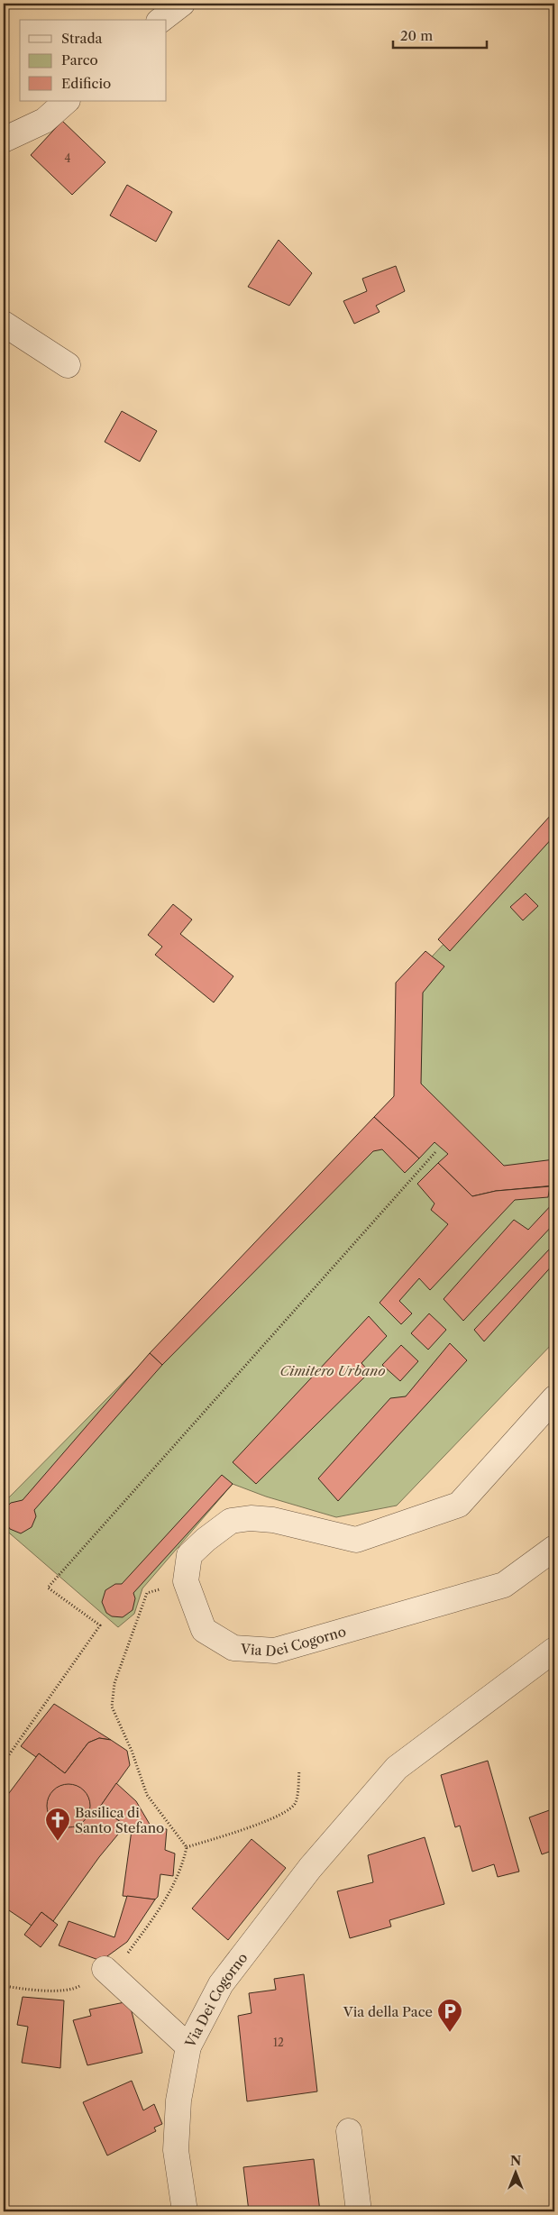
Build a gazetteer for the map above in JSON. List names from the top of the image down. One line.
{"streets":{"street":["Via Dei Cogorno"]},"parks":["Cimitero Urbano"],"places":{"church":["Basilica di Santo Stefano"],"parking":["Via della Pace"]},"house_numbers":["4","12"],"legend":["Strada","Parco","Edificio"],"scale_bar":"20 m","north":"top"}
